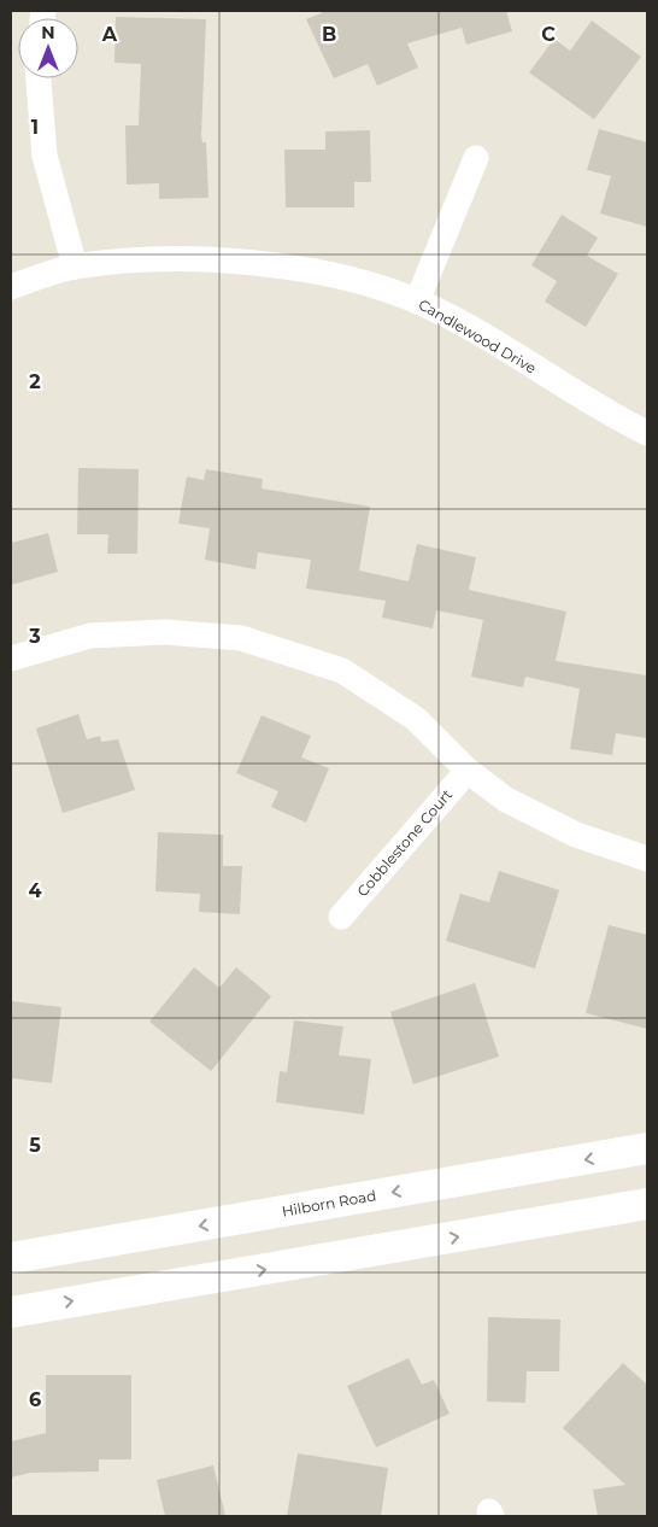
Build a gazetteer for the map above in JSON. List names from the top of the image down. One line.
{"streets":{"street":["Candlewood Drive","Cobblestone Court","Hilborn Road"]},"north":"top","grid":{"columns":["A","B","C"],"rows":["1","2","3","4","5","6"]}}
